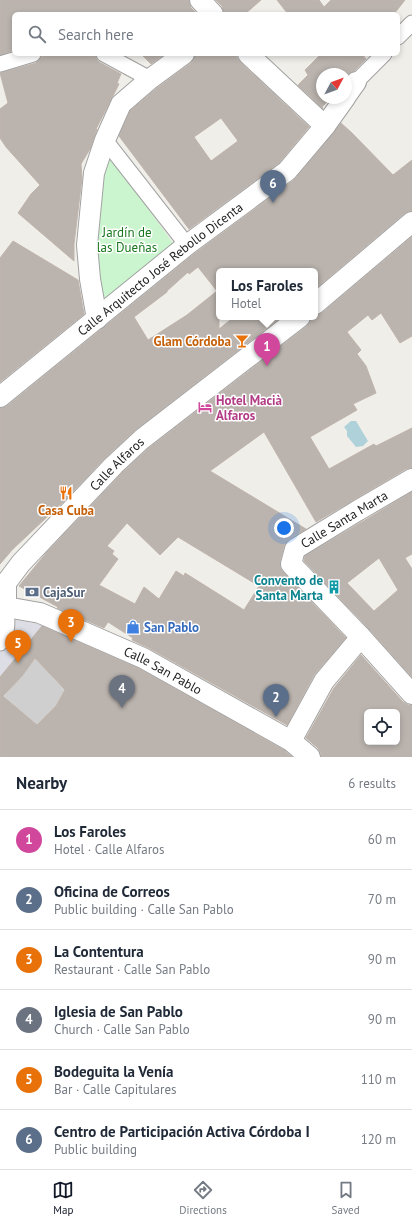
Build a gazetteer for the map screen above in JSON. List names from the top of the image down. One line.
{"streets":{"street":["Calle Arquitecto José Rebollo Dicenta","Calle Alfaros","Calle Santa Marta","Calle San Pablo"]},"crossings":[["Calle Alfaros","Calle San Pablo"]],"parks":["Jardín de las Dueñas"],"places":{"bar":["Glam Córdoba"],"hotel":["Hotel Macià Alfaros"],"restaurant":["Casa Cuba"],"building":["Convento de Santa Marta"],"bank":["CajaSur"],"shop":["San Pablo"]},"north":"top right","page":{"search":"Search here","pins":["6","1","3","5","4","2"],"popup":["Los Faroles","Hotel"],"heading":["Nearby","6 results"],"list":[{"mark":"1","name":"Los Faroles","note":"Hotel · Calle Alfaros","value":"60 m"},{"mark":"2","name":"Oficina de Correos","note":"Public building · Calle San Pablo","value":"70 m"},{"mark":"3","name":"La Contentura","note":"Restaurant · Calle San Pablo","value":"90 m"},{"mark":"4","name":"Iglesia de San Pablo","note":"Church · Calle San Pablo","value":"90 m"},{"mark":"5","name":"Bodeguita la Venía","note":"Bar · Calle Capitulares","value":"110 m"},{"mark":"6","name":"Centro de Participación Activa Córdoba I","note":"Public building","value":"120 m"}],"nav":["Map","Directions","Saved"]}}
